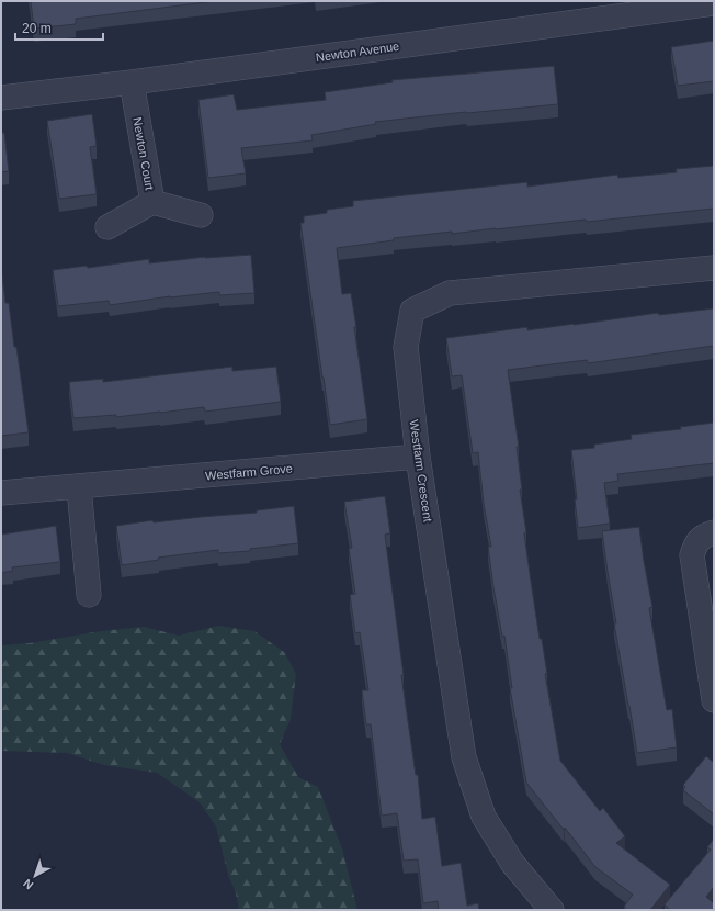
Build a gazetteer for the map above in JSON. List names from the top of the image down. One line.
{"streets":{"street":["Newton Avenue","Newton Court","Westfarm Crescent","Westfarm Grove"]},"crossings":[["Newton Avenue","Newton Court"],["Westfarm Crescent","Westfarm Grove"]],"scale_bar":"20 m","north":"bottom left"}
